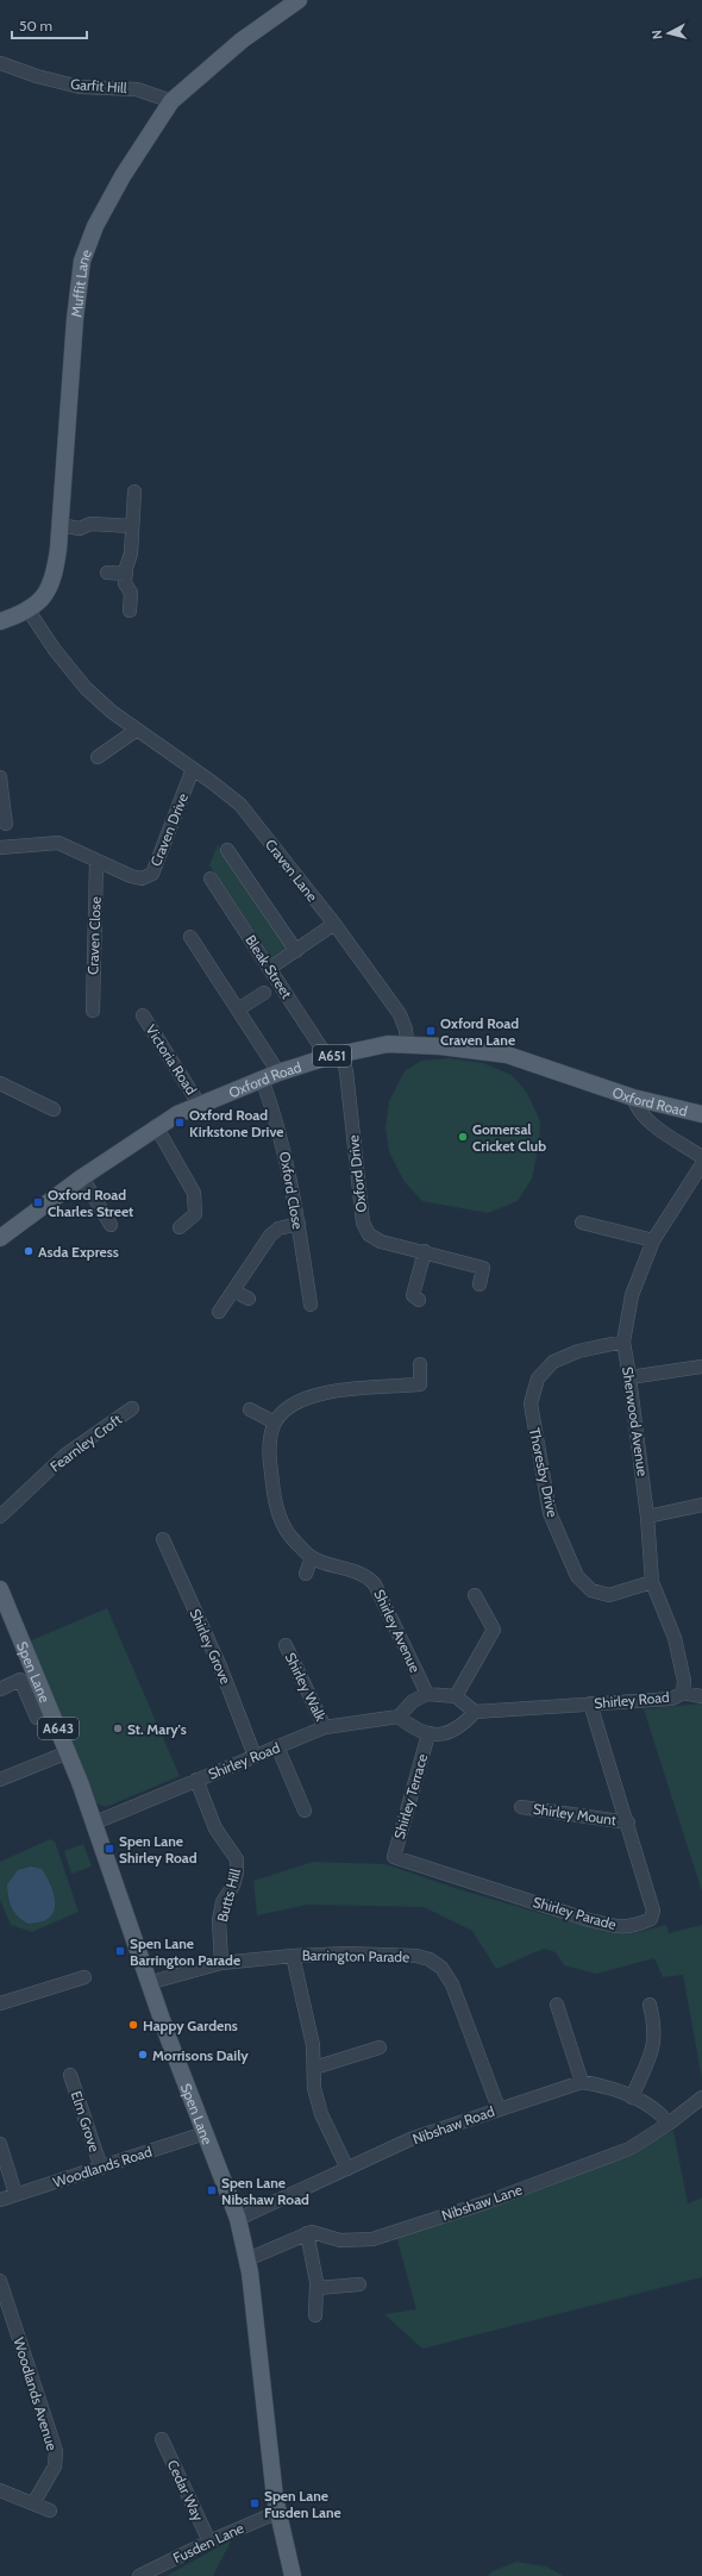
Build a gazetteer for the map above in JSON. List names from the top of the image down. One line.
{"streets":{"main road":["Muffit Lane","A651","Oxford Road","Spen Lane","A643"],"street":["Garfit Hill","Craven Drive","Craven Lane","Craven Close","Bleak Street","Victoria Road","Oxford Drive","Oxford Close","Sherwood Avenue","Fearnley Croft","Thoresby Drive","Shirley Avenue","Shirley Grove","Shirley Walk","Shirley Road","Shirley Terrace","Shirley Mount","Butts Hill","Shirley Parade","Barrington Parade","Elm Grove","Nibshaw Road","Woodlands Road","Nibshaw Lane","Woodlands Avenue","Cedar Way","Fusden Lane"]},"crossings":[["Garfit Hill","Muffit Lane"],["Muffit Lane","Craven Lane"],["Craven Drive","Craven Lane"],["Craven Drive","Craven Close"],["Craven Lane","Oxford Road"],["Bleak Street","Oxford Road"],["Bleak Street","Oxford Drive"],["Victoria Road","Oxford Road"],["Oxford Road","Oxford Drive"],["Oxford Road","Oxford Close"],["Sherwood Avenue","Thoresby Drive"],["Sherwood Avenue","Shirley Road"],["Shirley Grove","Shirley Road"],["Spen Lane","Shirley Road"],["Spen Lane","Barrington Parade"],["Spen Lane","Nibshaw Road"],["Spen Lane","Woodlands Road"],["Spen Lane","Fusden Lane"],["Shirley Walk","Shirley Road"],["Shirley Road","Butts Hill"],["Shirley Road","Shirley Parade"],["Shirley Terrace","Shirley Parade"],["Shirley Mount","Shirley Parade"],["Butts Hill","Barrington Parade"],["Barrington Parade","Nibshaw Road"],["Elm Grove","Woodlands Road"],["Nibshaw Road","Nibshaw Lane"],["Cedar Way","Fusden Lane"]],"places":{"transit":["Oxford Road Craven Lane","Oxford Road Kirkstone Drive","Oxford Road Charles Street","Spen Lane Shirley Road","Spen Lane Barrington Parade","Spen Lane Nibshaw Road","Spen Lane Fusden Lane"],"other":["Gomersal Cricket Club","Asda Express","St. Mary's","Happy Gardens","Morrisons Daily"]},"scale_bar":"50 m","north":"left"}
